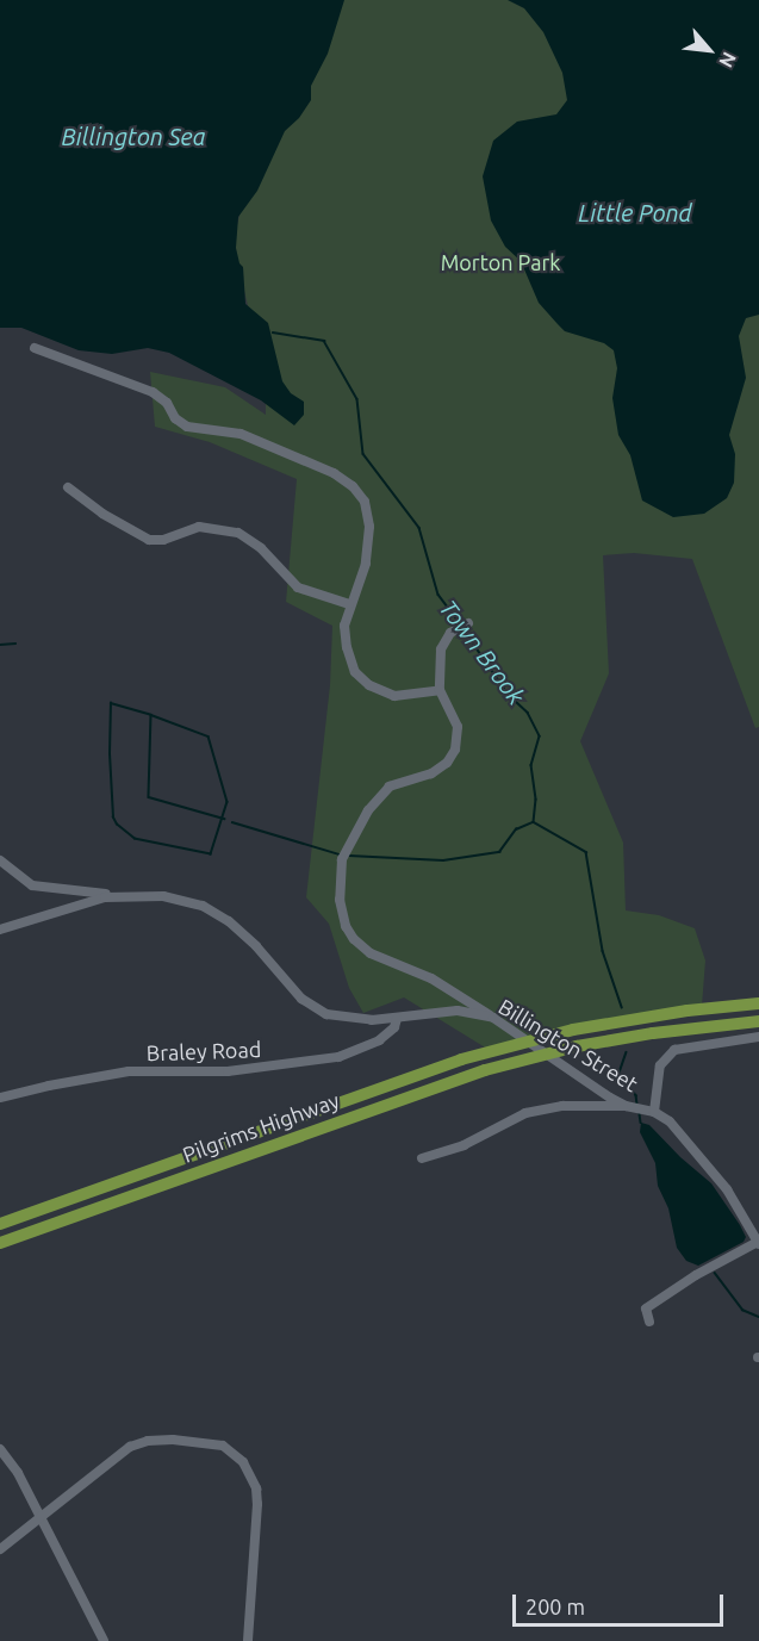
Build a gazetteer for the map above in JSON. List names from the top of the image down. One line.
{"streets":{"highway":["Pilgrims Highway"],"street":["Billington Street","Braley Road"]},"crossings":[["Billington Street","Braley Road"]],"water":["Billington Sea","Little Pond","Town Brook"],"parks":["Morton Park"],"scale_bar":"200 m","north":"bottom right"}
